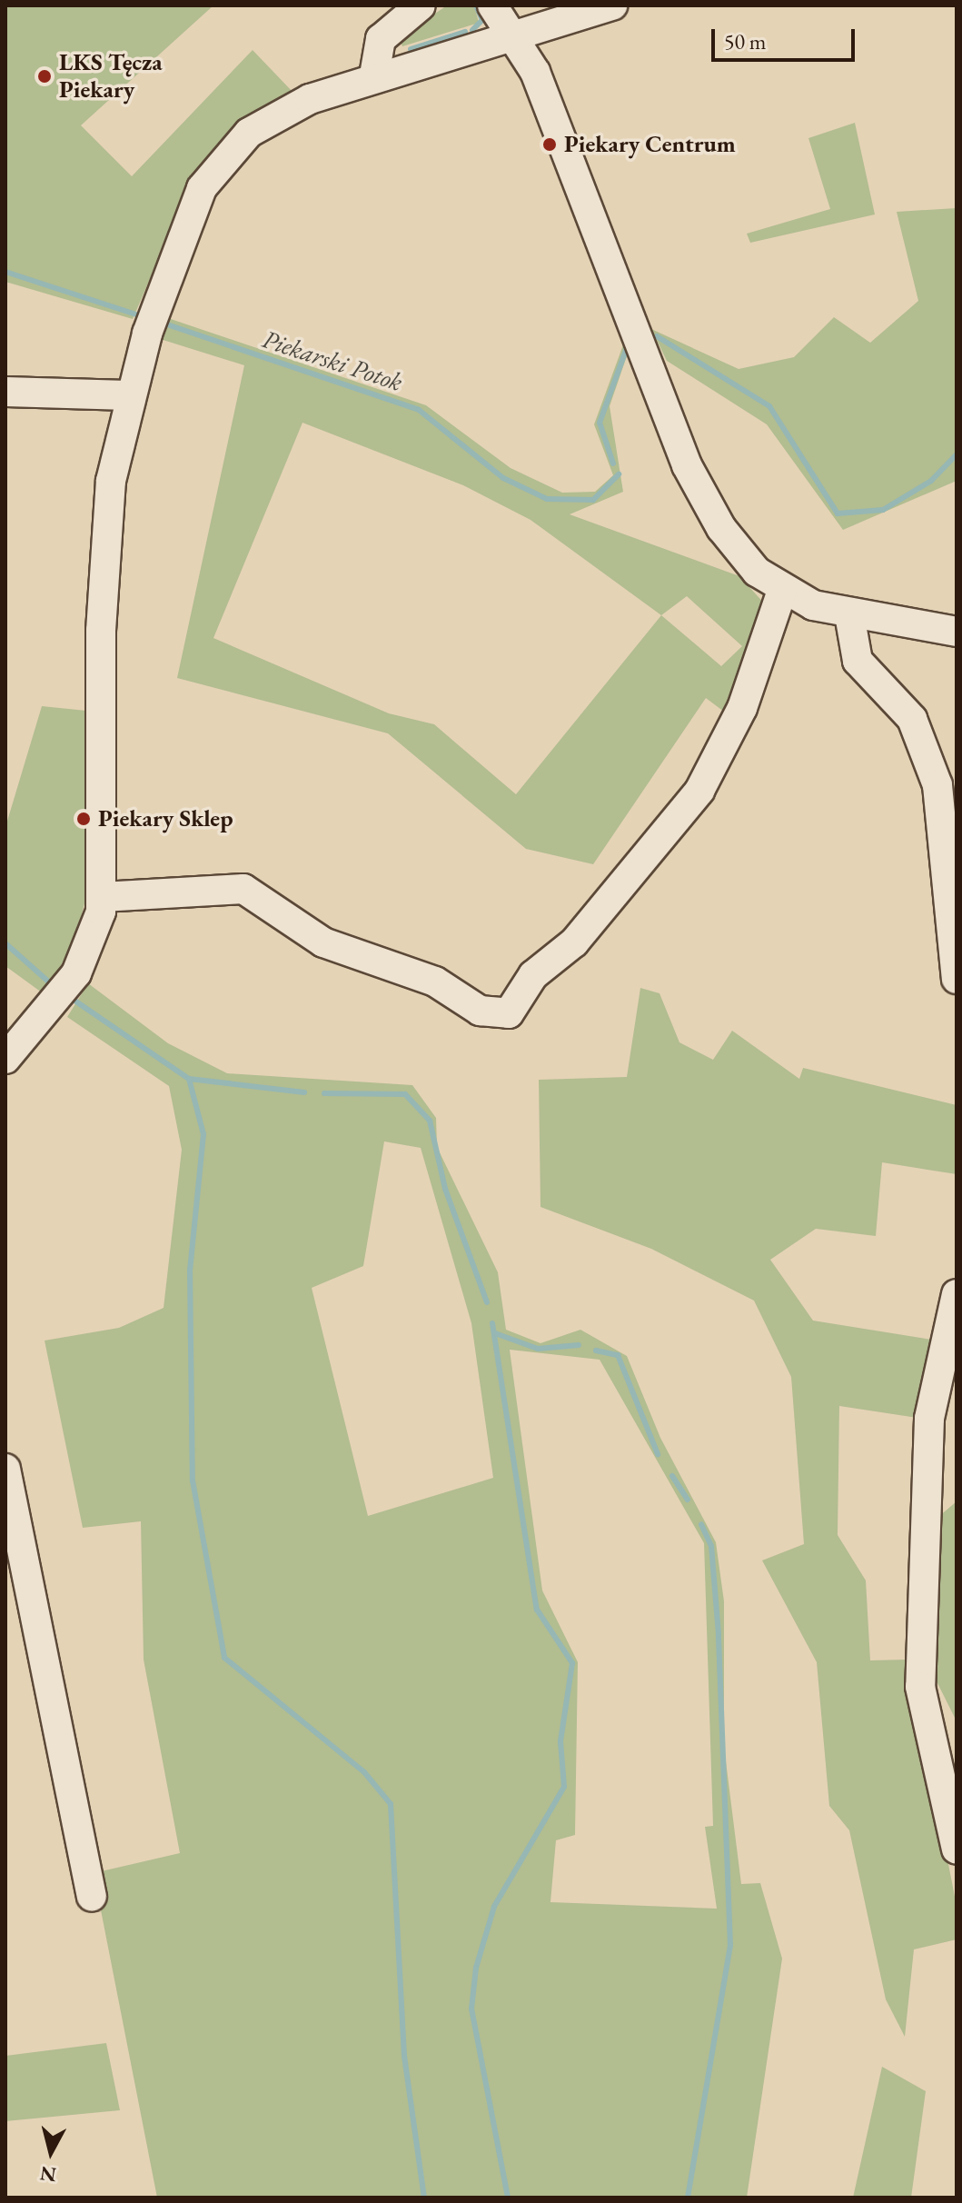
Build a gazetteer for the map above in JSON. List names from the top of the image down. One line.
{"water":["Piekarski Potok"],"places":["LKS Tęcza Piekary","Piekary Centrum","Piekary Sklep"],"scale_bar":"50 m","north":"bottom"}
